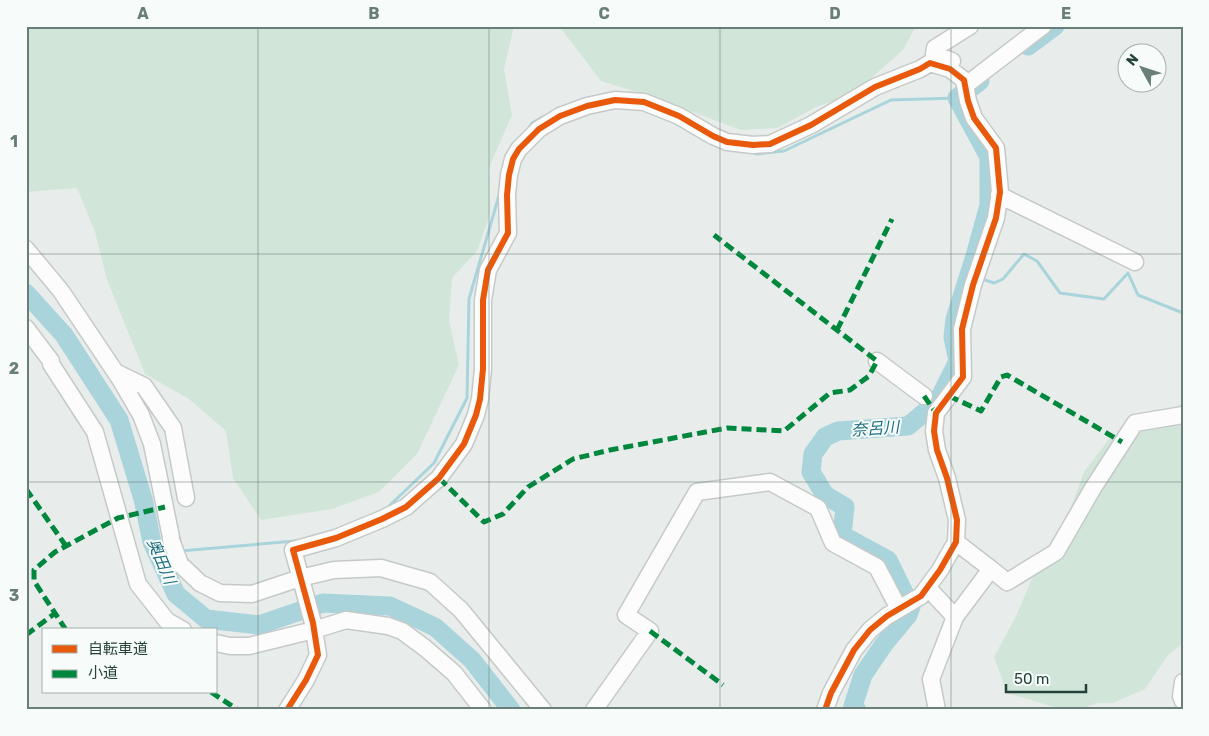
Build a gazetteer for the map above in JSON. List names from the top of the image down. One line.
{"water":["奈呂川","奥田川"],"legend":["自転車道","小道"],"scale_bar":"50 m","north":"top left","grid":{"columns":["A","B","C","D","E"],"rows":["1","2","3"]}}
